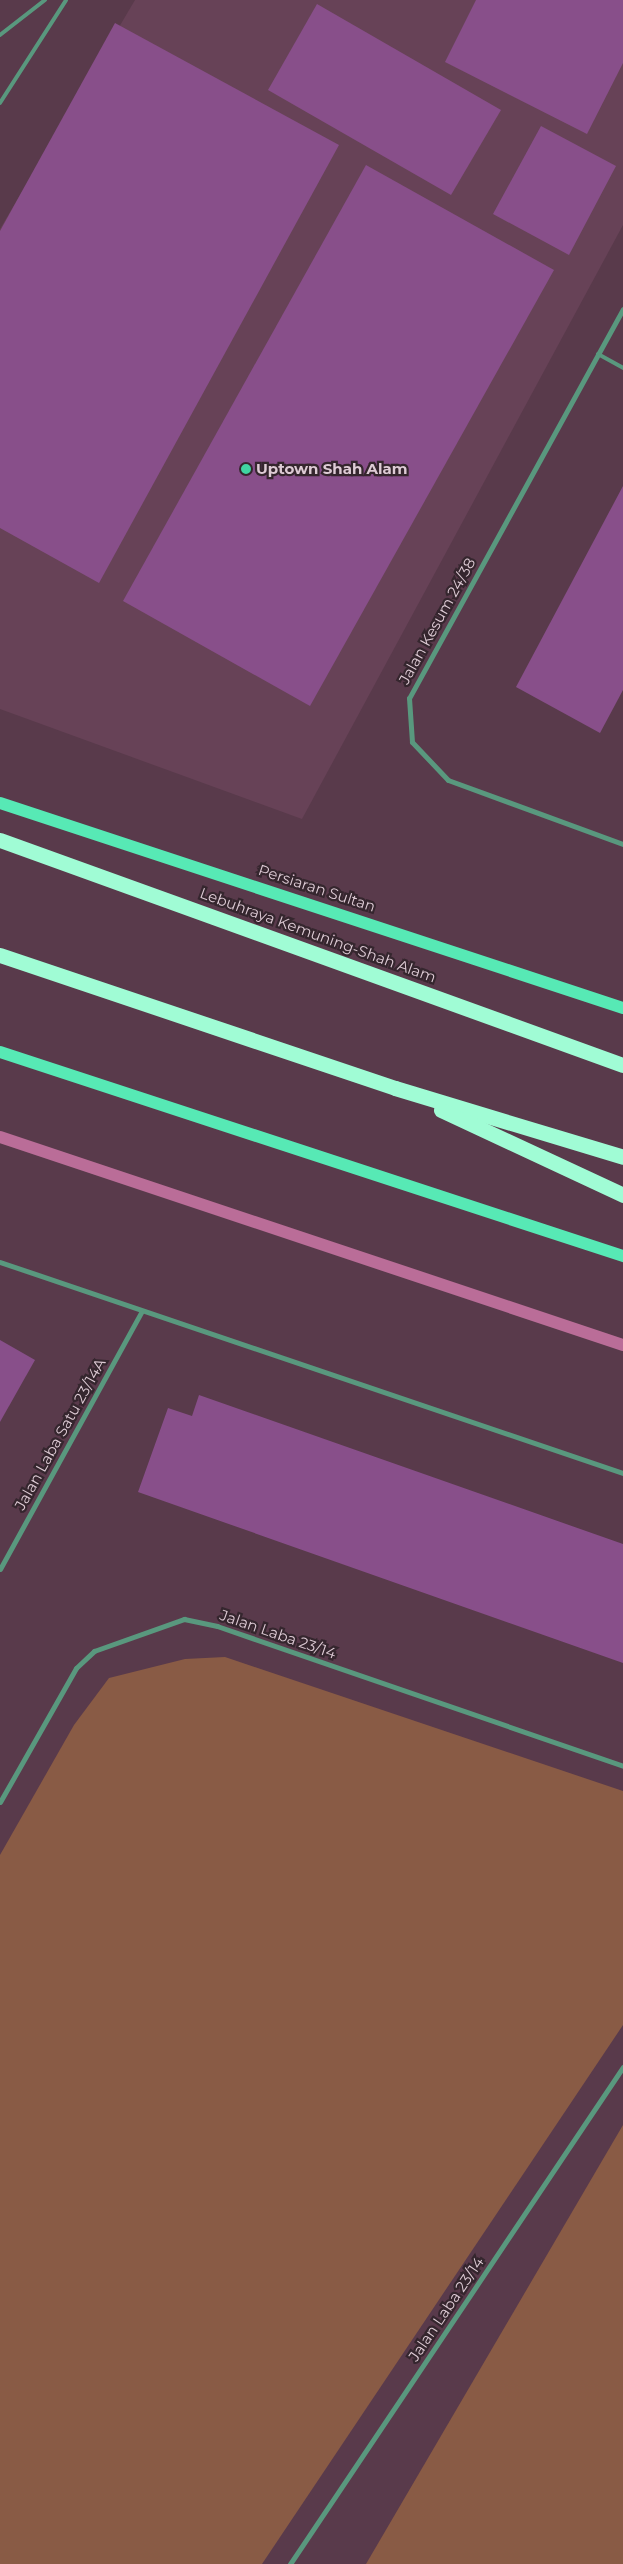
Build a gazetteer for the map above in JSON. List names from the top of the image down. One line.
{"streets":{"highway":["Lebuhraya Kemuning-Shah Alam"],"main road":["Persiaran Sultan"],"street":["Jalan Kesum 24/38","Jalan Laba Satu 23/14A","Jalan Laba 23/14"]},"places":["Uptown Shah Alam"]}
